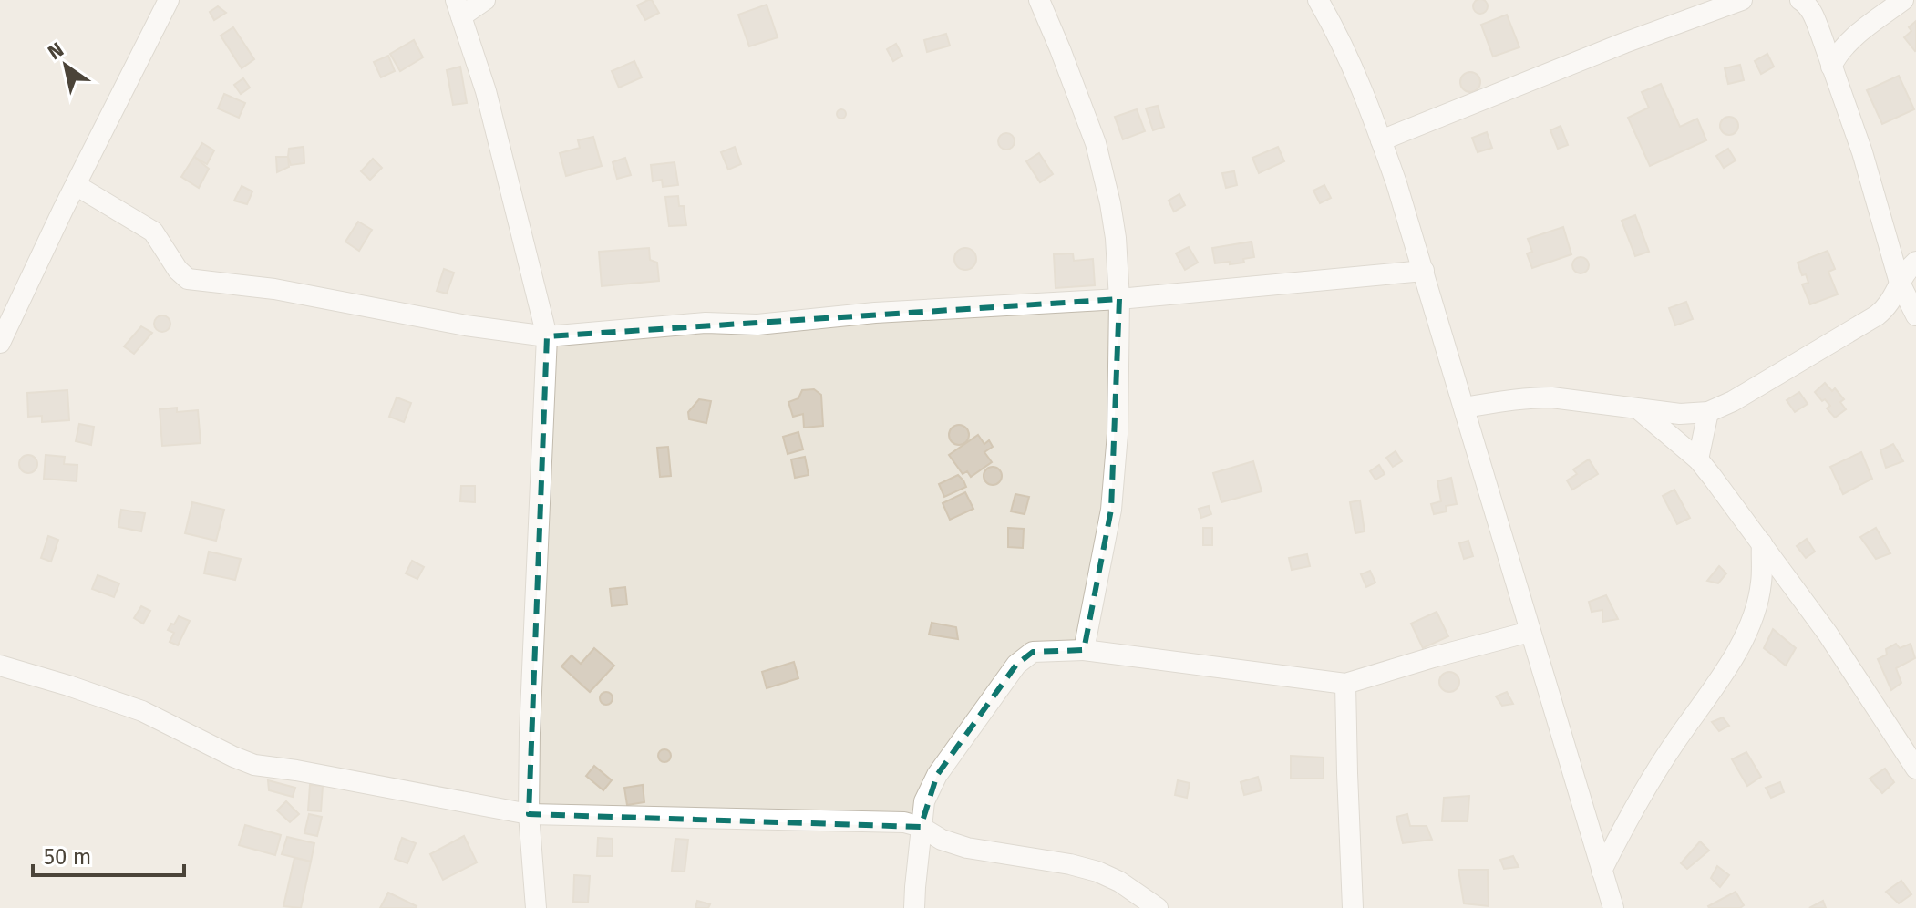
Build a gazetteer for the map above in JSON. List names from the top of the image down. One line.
{"scale_bar":"50 m","north":"top left"}
